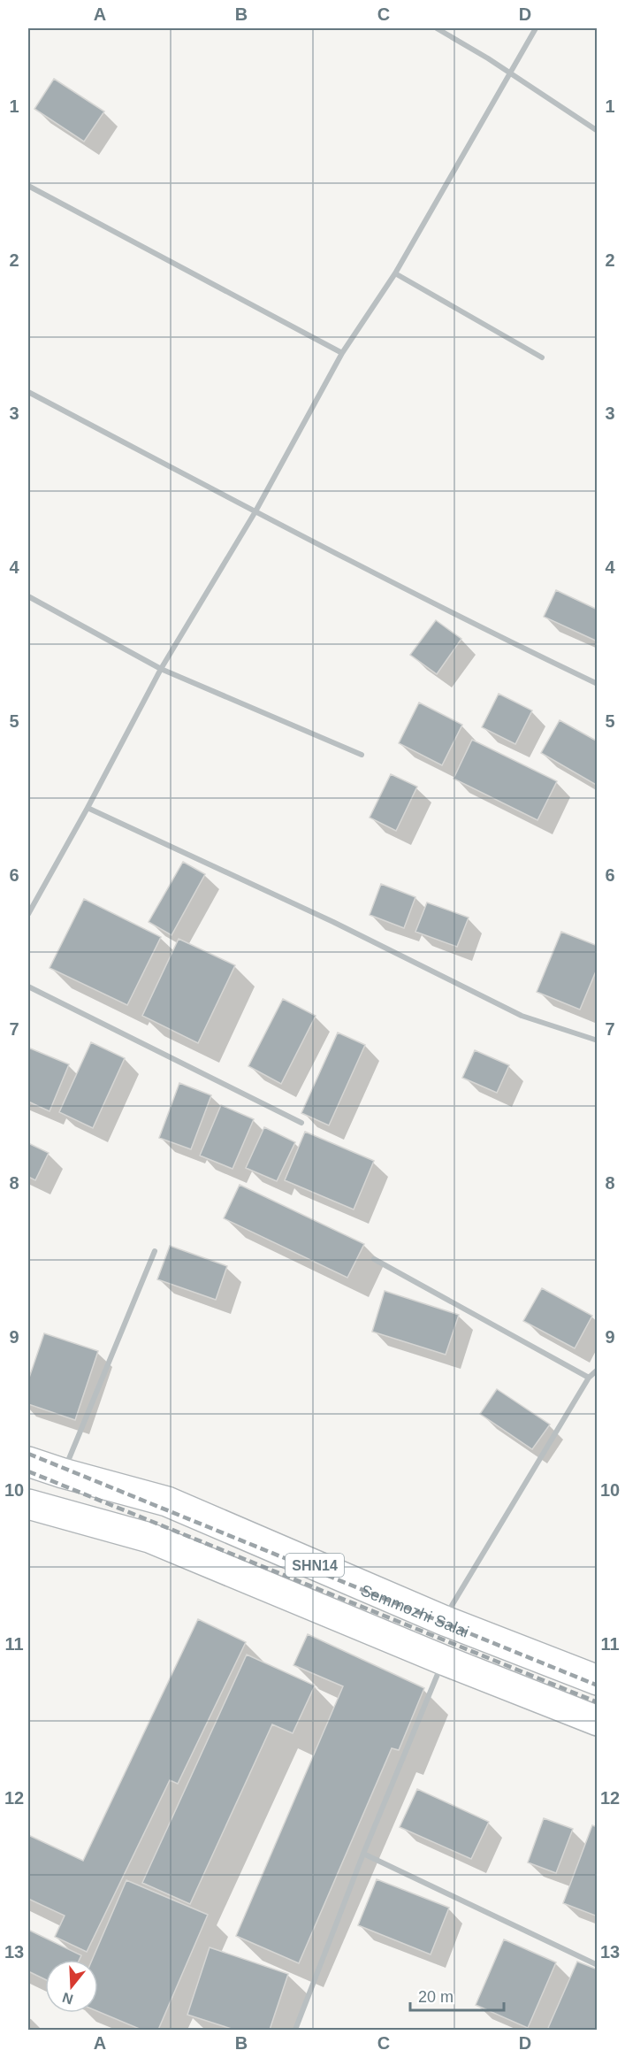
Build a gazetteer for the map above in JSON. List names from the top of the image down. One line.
{"streets":{"main road":["SHN14","Semmozhi Salai"]},"scale_bar":"20 m","north":"bottom","grid":{"columns":["A","B","C","D"],"rows":["1","2","3","4","5","6","7","8","9","10","11","12","13"]}}
